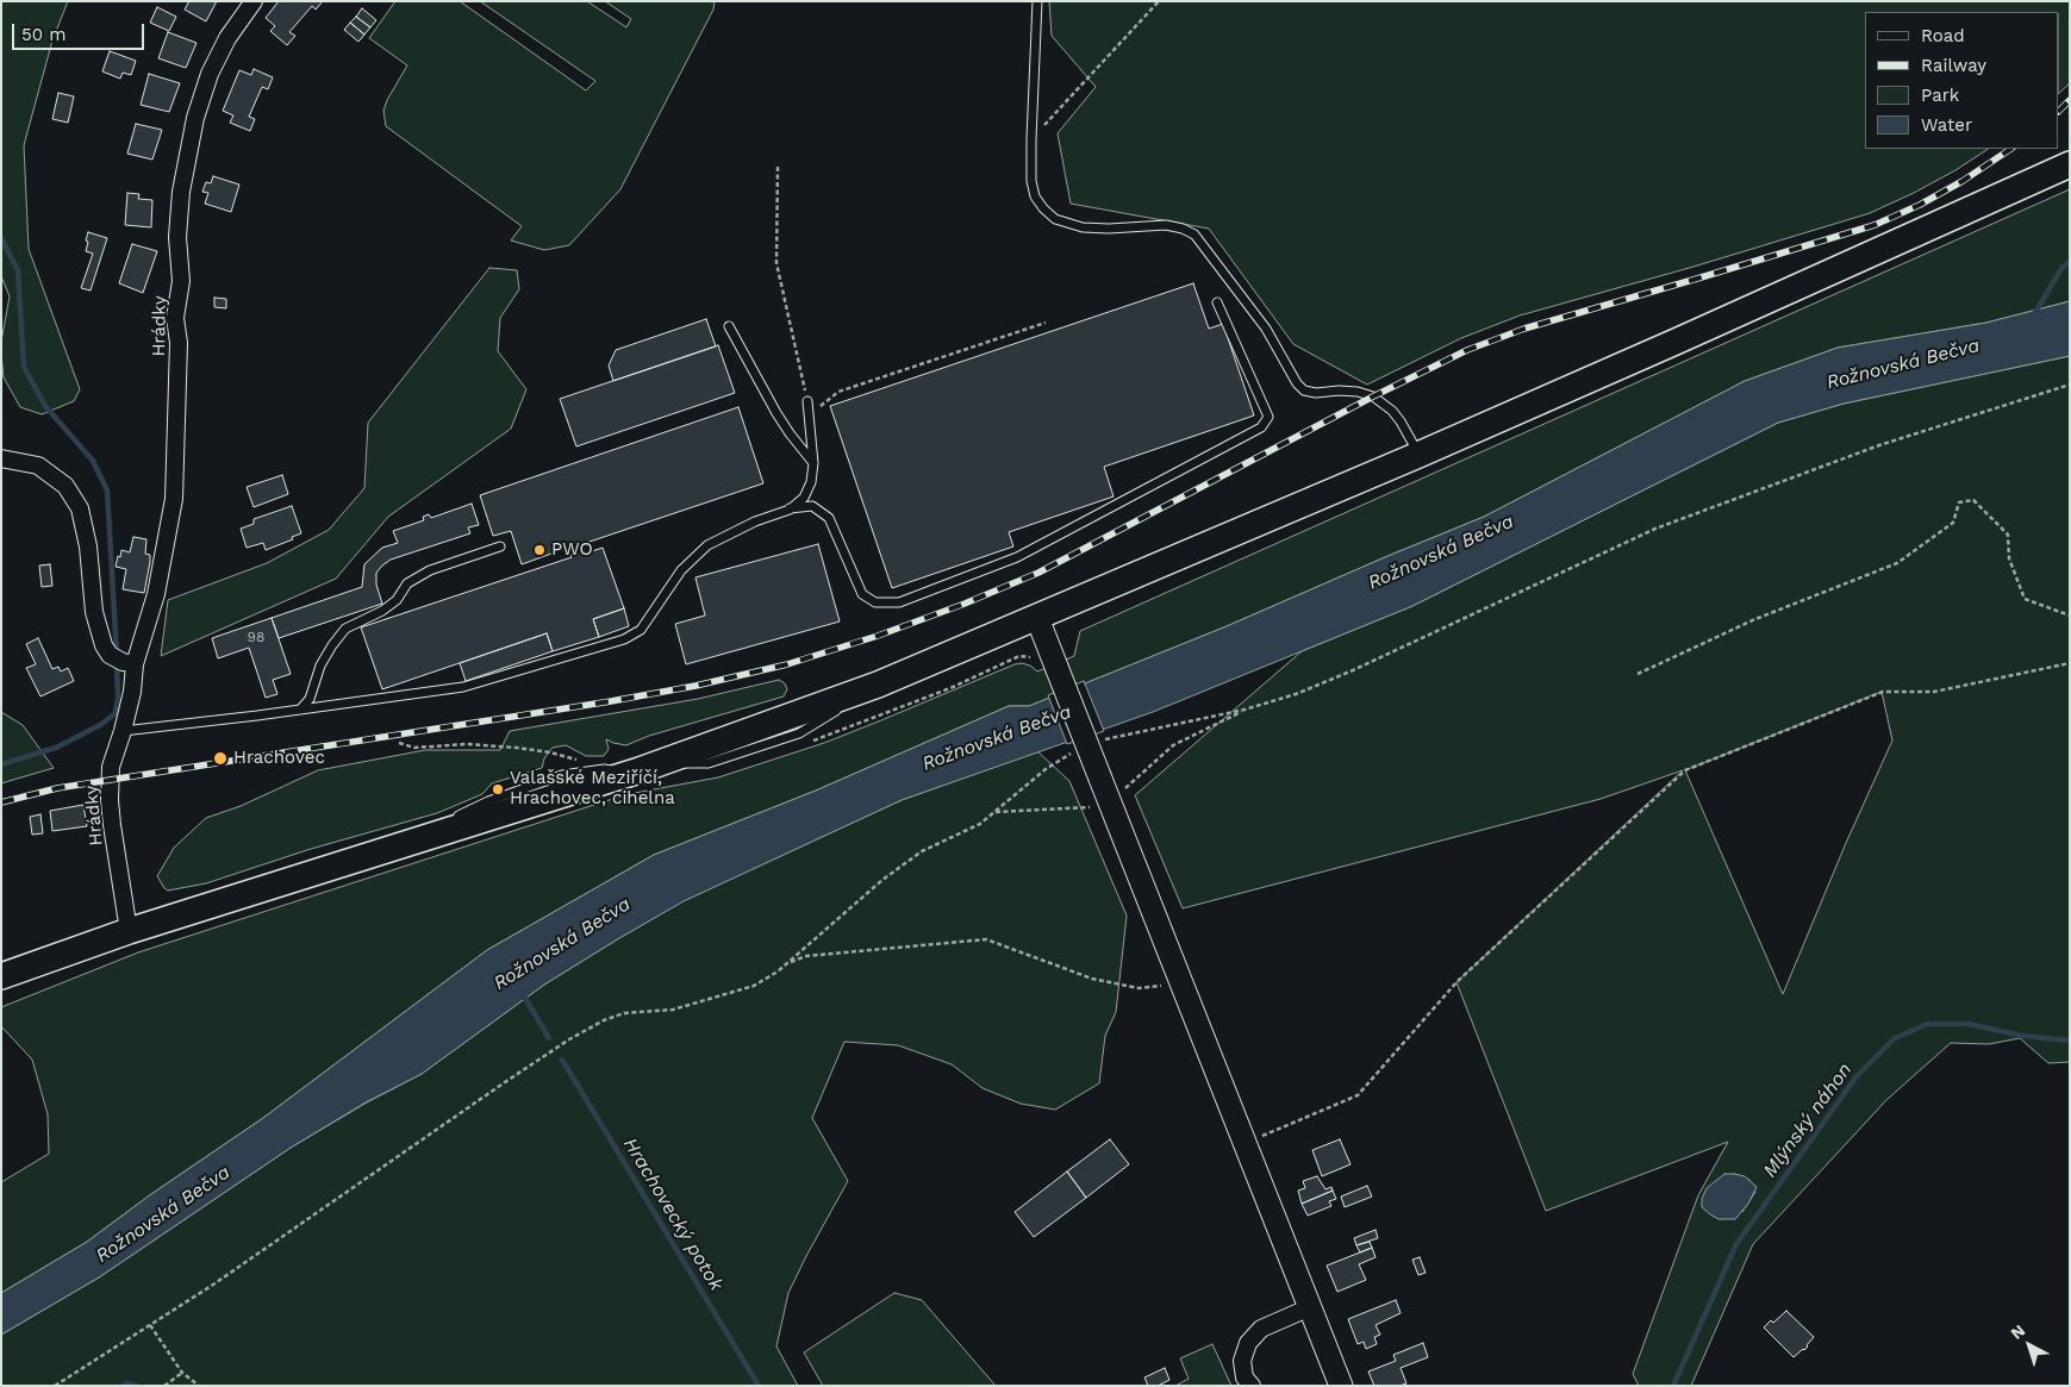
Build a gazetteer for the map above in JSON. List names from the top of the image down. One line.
{"streets":{"street":["Hrádky"]},"water":["Rožnovská Bečva","Mlýnský náhon","Hrachovecký potok"],"places":["PWO","Hrachovec","Valašské Meziříčí, Hrachovec, cihelna"],"house_numbers":["98"],"legend":["Road","Railway","Park","Water"],"scale_bar":"50 m","north":"top left"}
